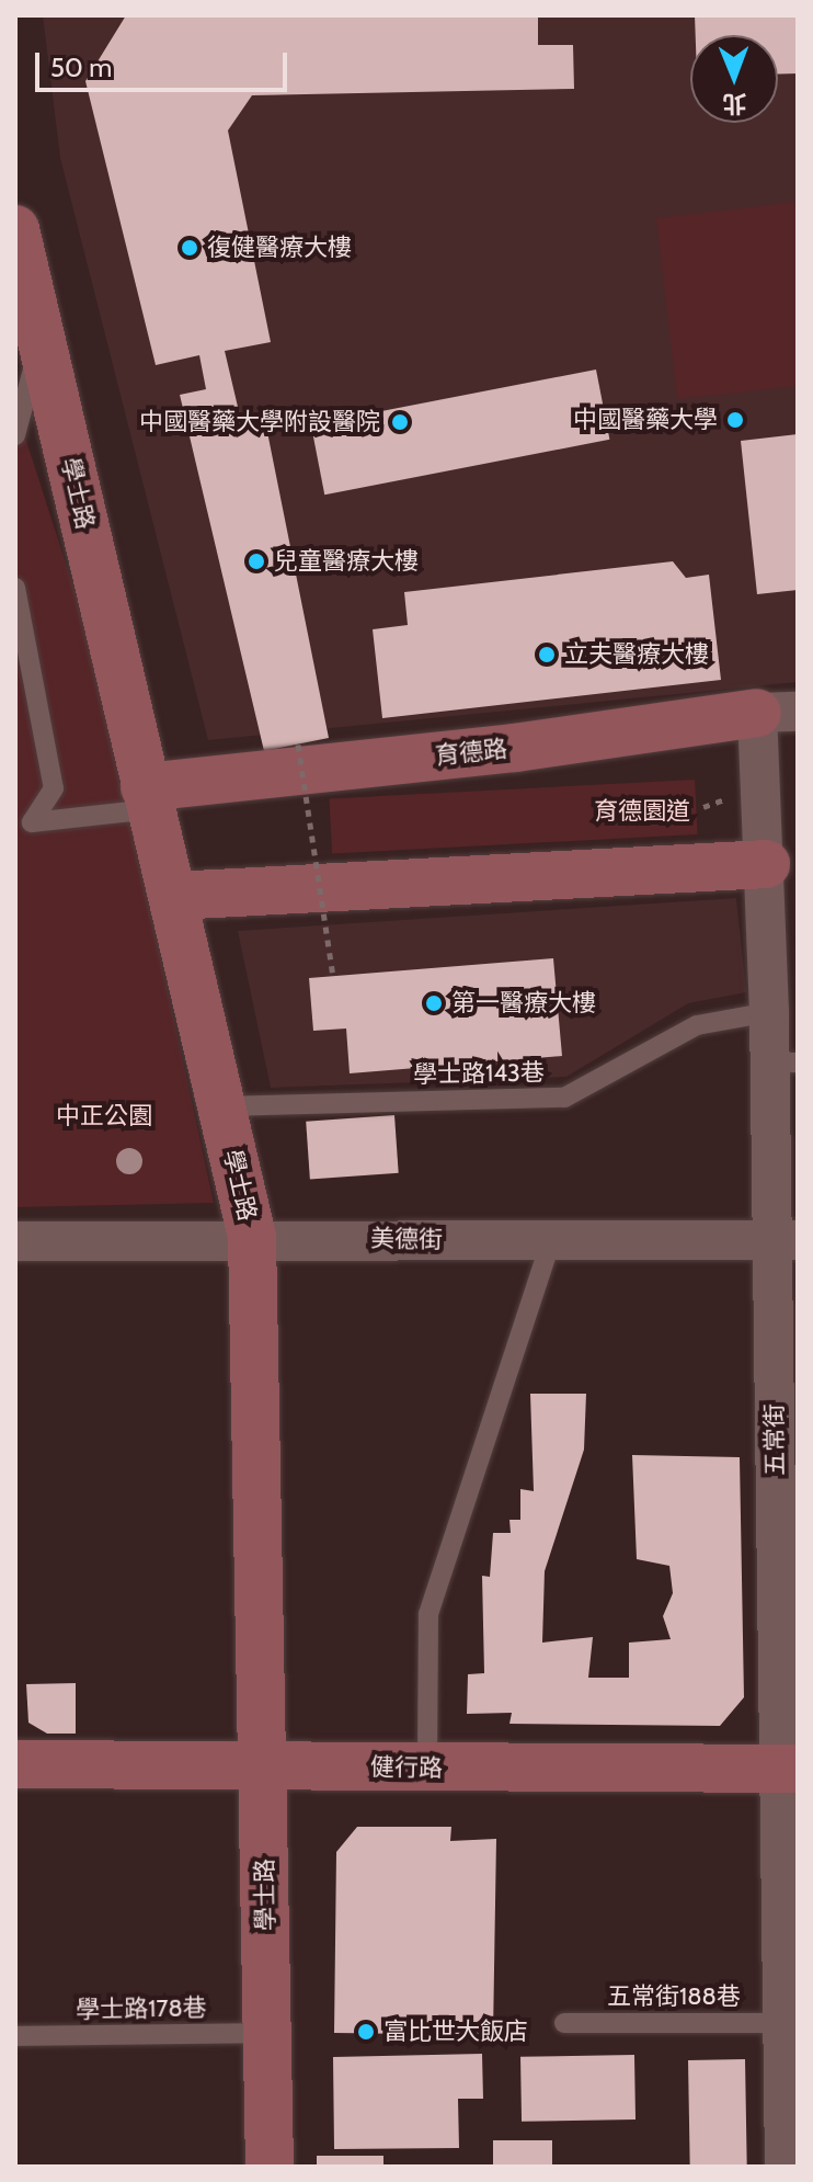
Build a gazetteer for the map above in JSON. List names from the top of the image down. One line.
{"streets":{"street":["學士路","育德路","美德街","五常街","健行路"],"lane":["學士路143巷","五常街188巷","學士路178巷"]},"crossings":[["學士路","育德路"],["學士路","學士路143巷"],["學士路","美德街"],["學士路","健行路"],["學士路","學士路178巷"],["育德路","五常街"],["學士路143巷","五常街"],["美德街","五常街"],["五常街","健行路"],["五常街","五常街188巷"]],"parks":["育德園道","中正公園"],"places":["復健醫療大樓","中國醫藥大學","中國醫藥大學附設醫院","兒童醫療大樓","立夫醫療大樓","第一醫療大樓","富比世大飯店"],"scale_bar":"50 m","north":"bottom"}
